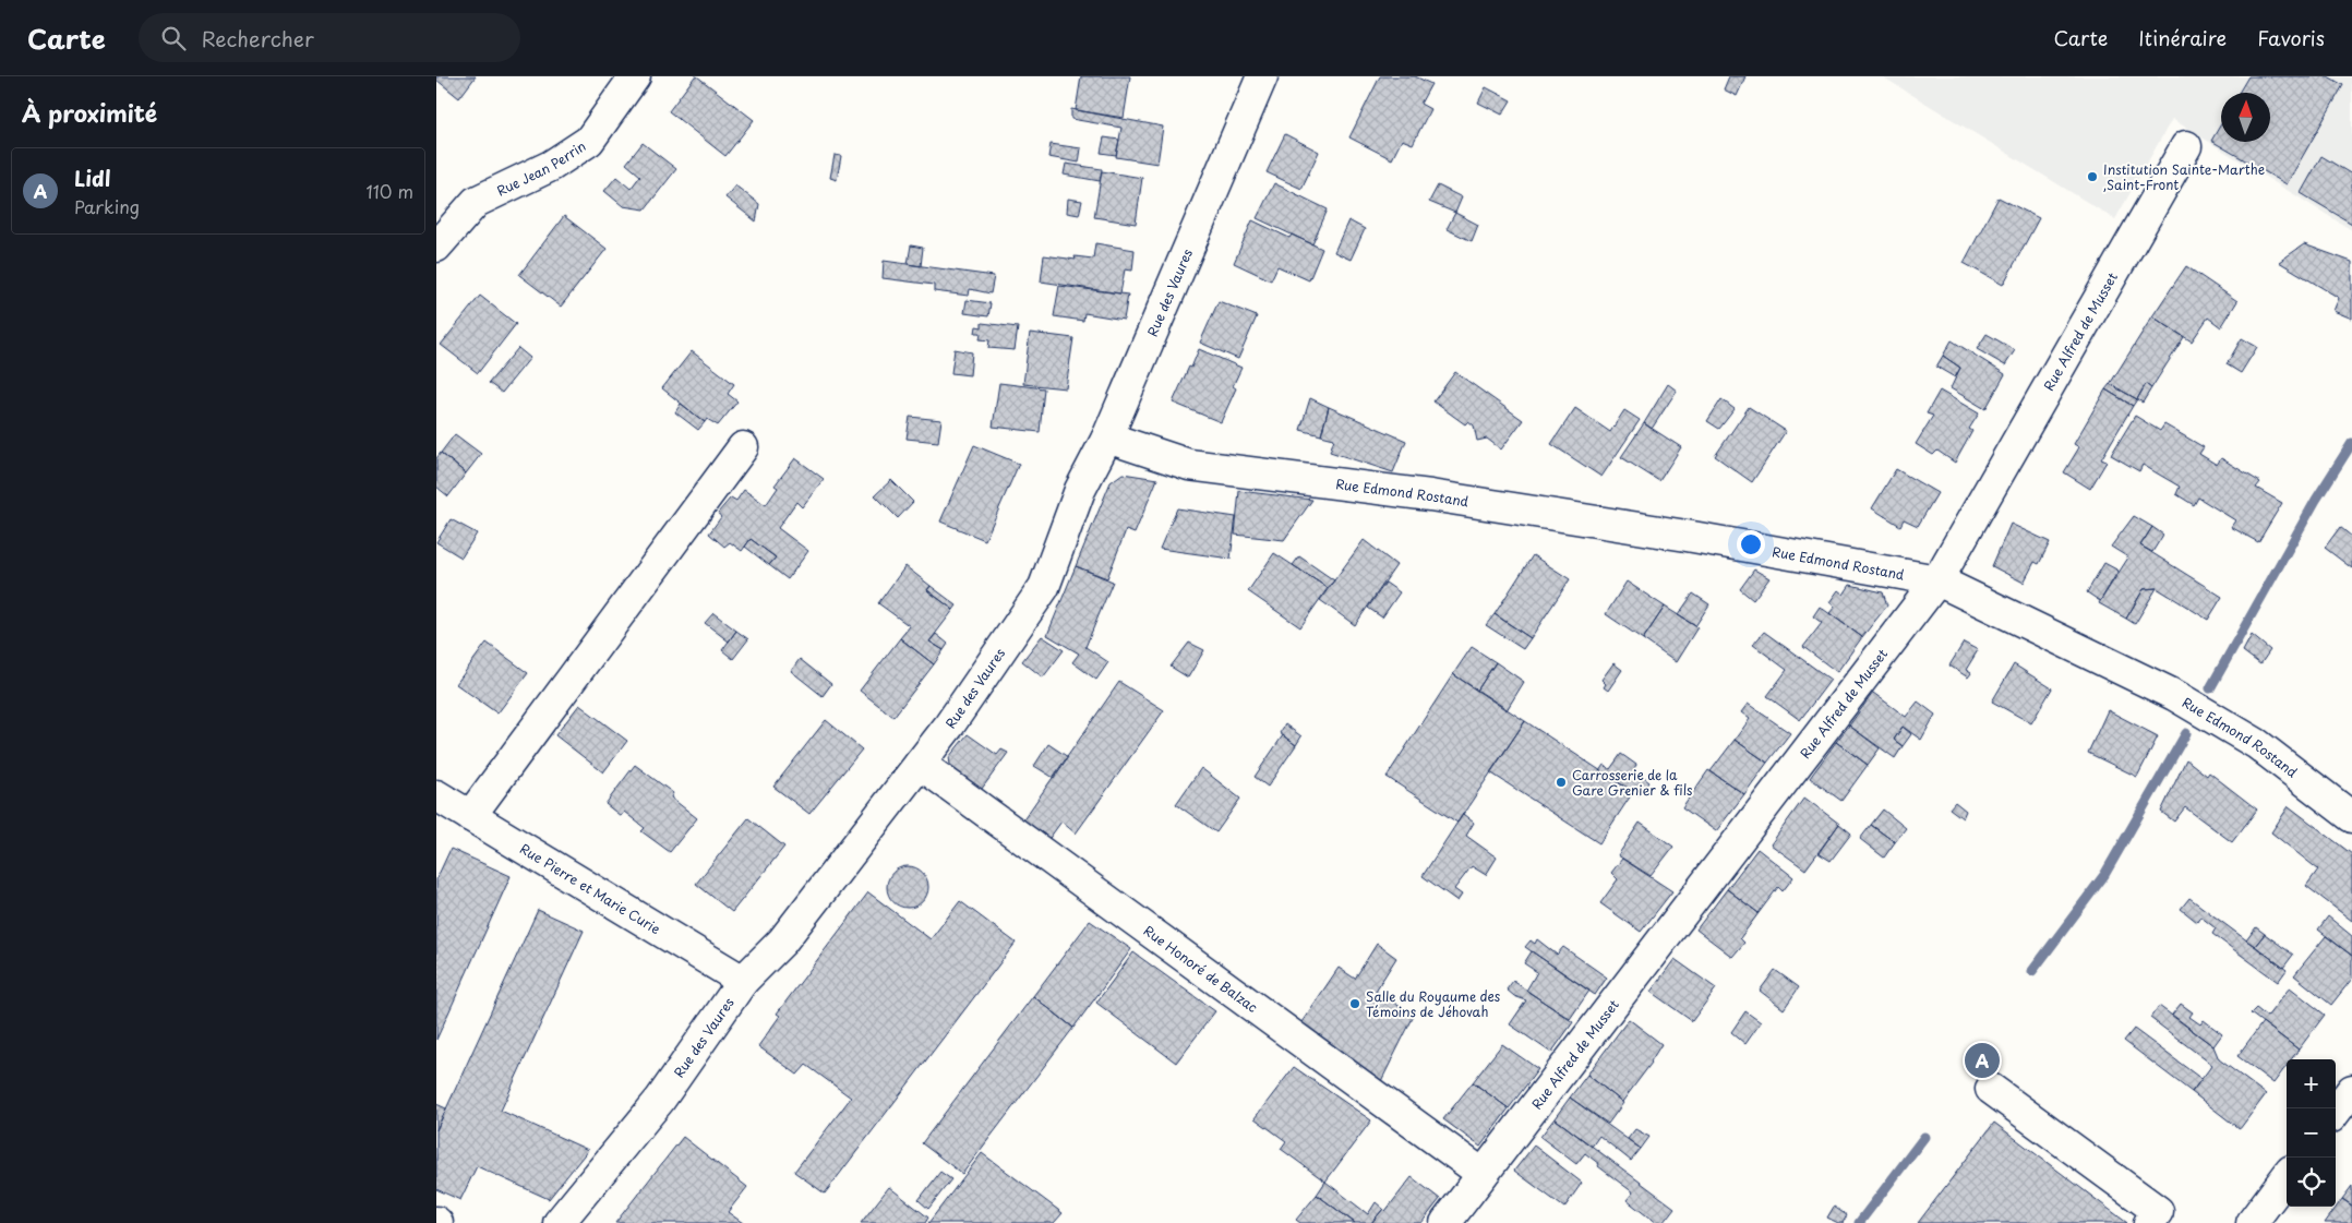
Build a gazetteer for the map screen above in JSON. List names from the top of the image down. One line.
{"streets":{"street":["Rue Jean Perrin","Rue des Vaures","Rue Alfred de Musset","Rue Edmond Rostand","Rue Pierre et Marie Curie","Rue Honoré de Balzac"]},"crossings":[["Rue des Vaures","Rue Edmond Rostand"],["Rue des Vaures","Rue Pierre et Marie Curie"],["Rue des Vaures","Rue Honoré de Balzac"],["Rue Alfred de Musset","Rue Edmond Rostand"],["Rue Alfred de Musset","Rue Honoré de Balzac"]],"places":["Institution Sainte-Marthe ,Saint-Front","Carrosserie de la Gare Grenier & fils","Salle du Royaume des Témoins de Jéhovah"],"north":"top","page":{"header":"Carte","search":"Rechercher","nav":["Carte","Itinéraire","Favoris"],"heading":"À proximité","list":[{"mark":"A","name":"Lidl","note":"Parking","value":"110 m"}],"pins":"A","map_buttons":["+","−"]}}
